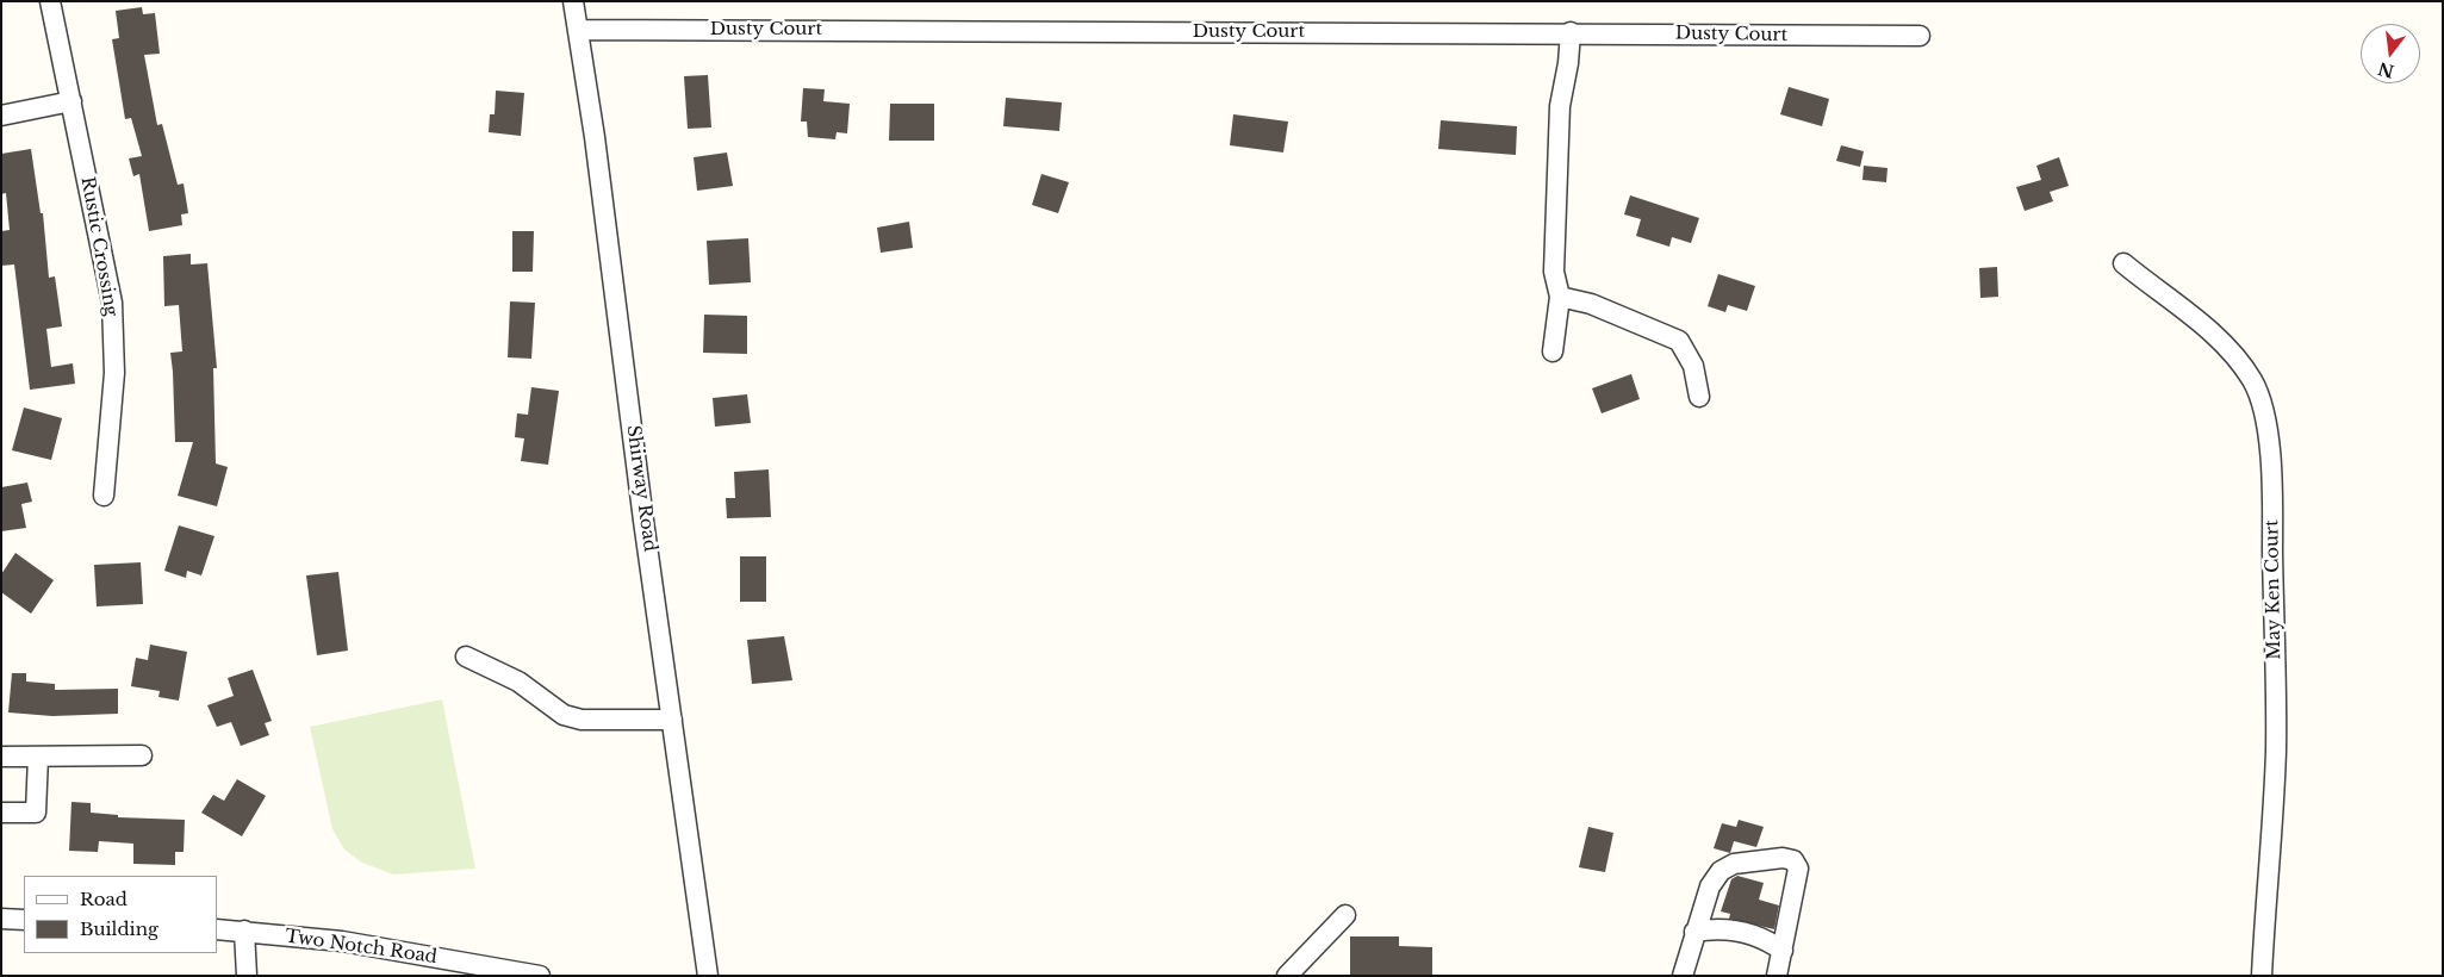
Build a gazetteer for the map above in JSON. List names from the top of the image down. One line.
{"streets":{"street":["Dusty Court","Rustic Crossing","Shirway Road","May Ken Court","Two Notch Road"]},"crossings":[["Dusty Court","Shirway Road"]],"legend":["Road","Building"],"north":"bottom"}
